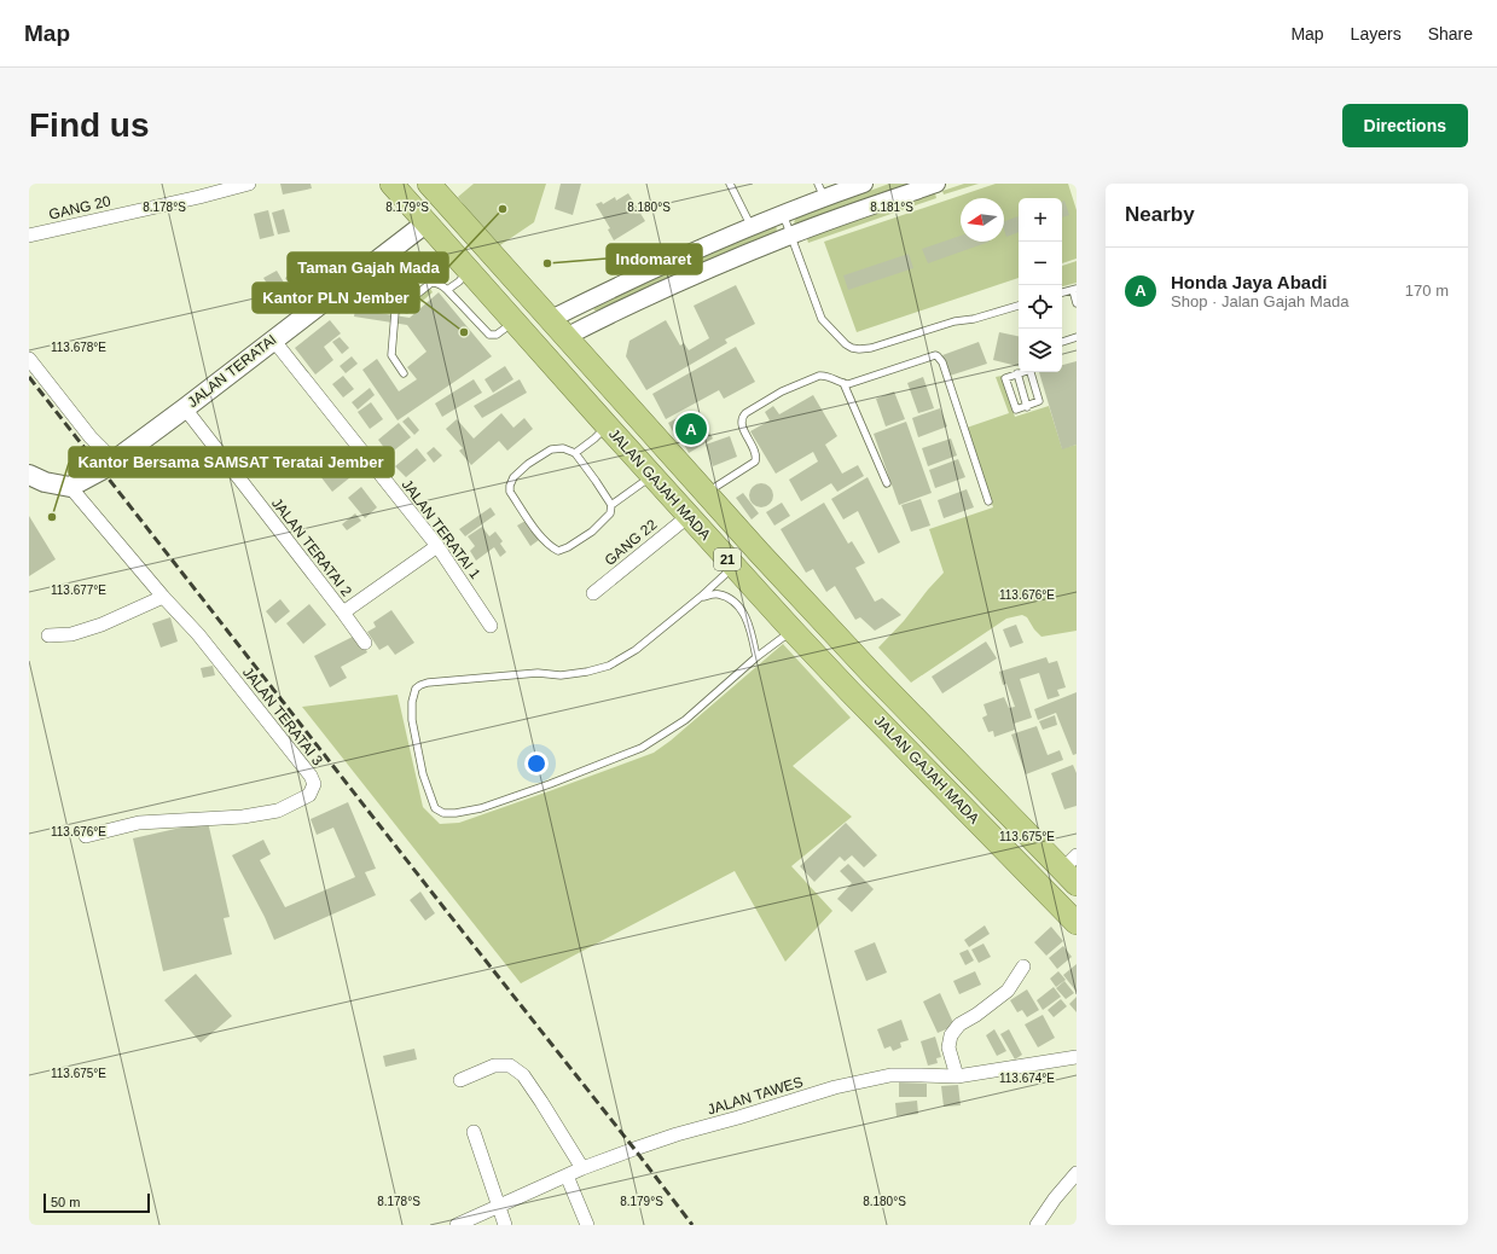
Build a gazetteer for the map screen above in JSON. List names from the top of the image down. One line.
{"streets":{"highway":["JALAN GAJAH MADA","21"],"main road":["JALAN TERATAI"],"street":["GANG 20","JALAN TERATAI 1","GANG 22","JALAN TERATAI 2","JALAN TERATAI 3","JALAN TAWES"]},"crossings":[["JALAN TERATAI","JALAN GAJAH MADA"],["JALAN TERATAI","JALAN TERATAI 1"],["JALAN TERATAI","JALAN TERATAI 2"],["JALAN TERATAI","JALAN TERATAI 3"],["JALAN GAJAH MADA","GANG 22"],["JALAN TERATAI 1","JALAN TERATAI 2"]],"places":["Taman Gajah Mada","Indomaret","Kantor PLN Jember","Kantor Bersama SAMSAT Teratai Jember"],"scale_bar":"50 m","north":"left","page":{"header":"Map","nav":["Map","Layers","Share"],"buttons":"Directions","title":"Find us","heading":"Nearby","map_buttons":["+","−"],"list":[{"mark":"A","name":"Honda Jaya Abadi","note":"Shop · Jalan Gajah Mada","value":"170 m"}],"pins":"A","scale":"50 m"},"coordinates":["8.178°S","8.179°S","8.180°S","8.181°S","113.678°E","113.677°E","113.676°E","113.675°E","113.674°E"]}
